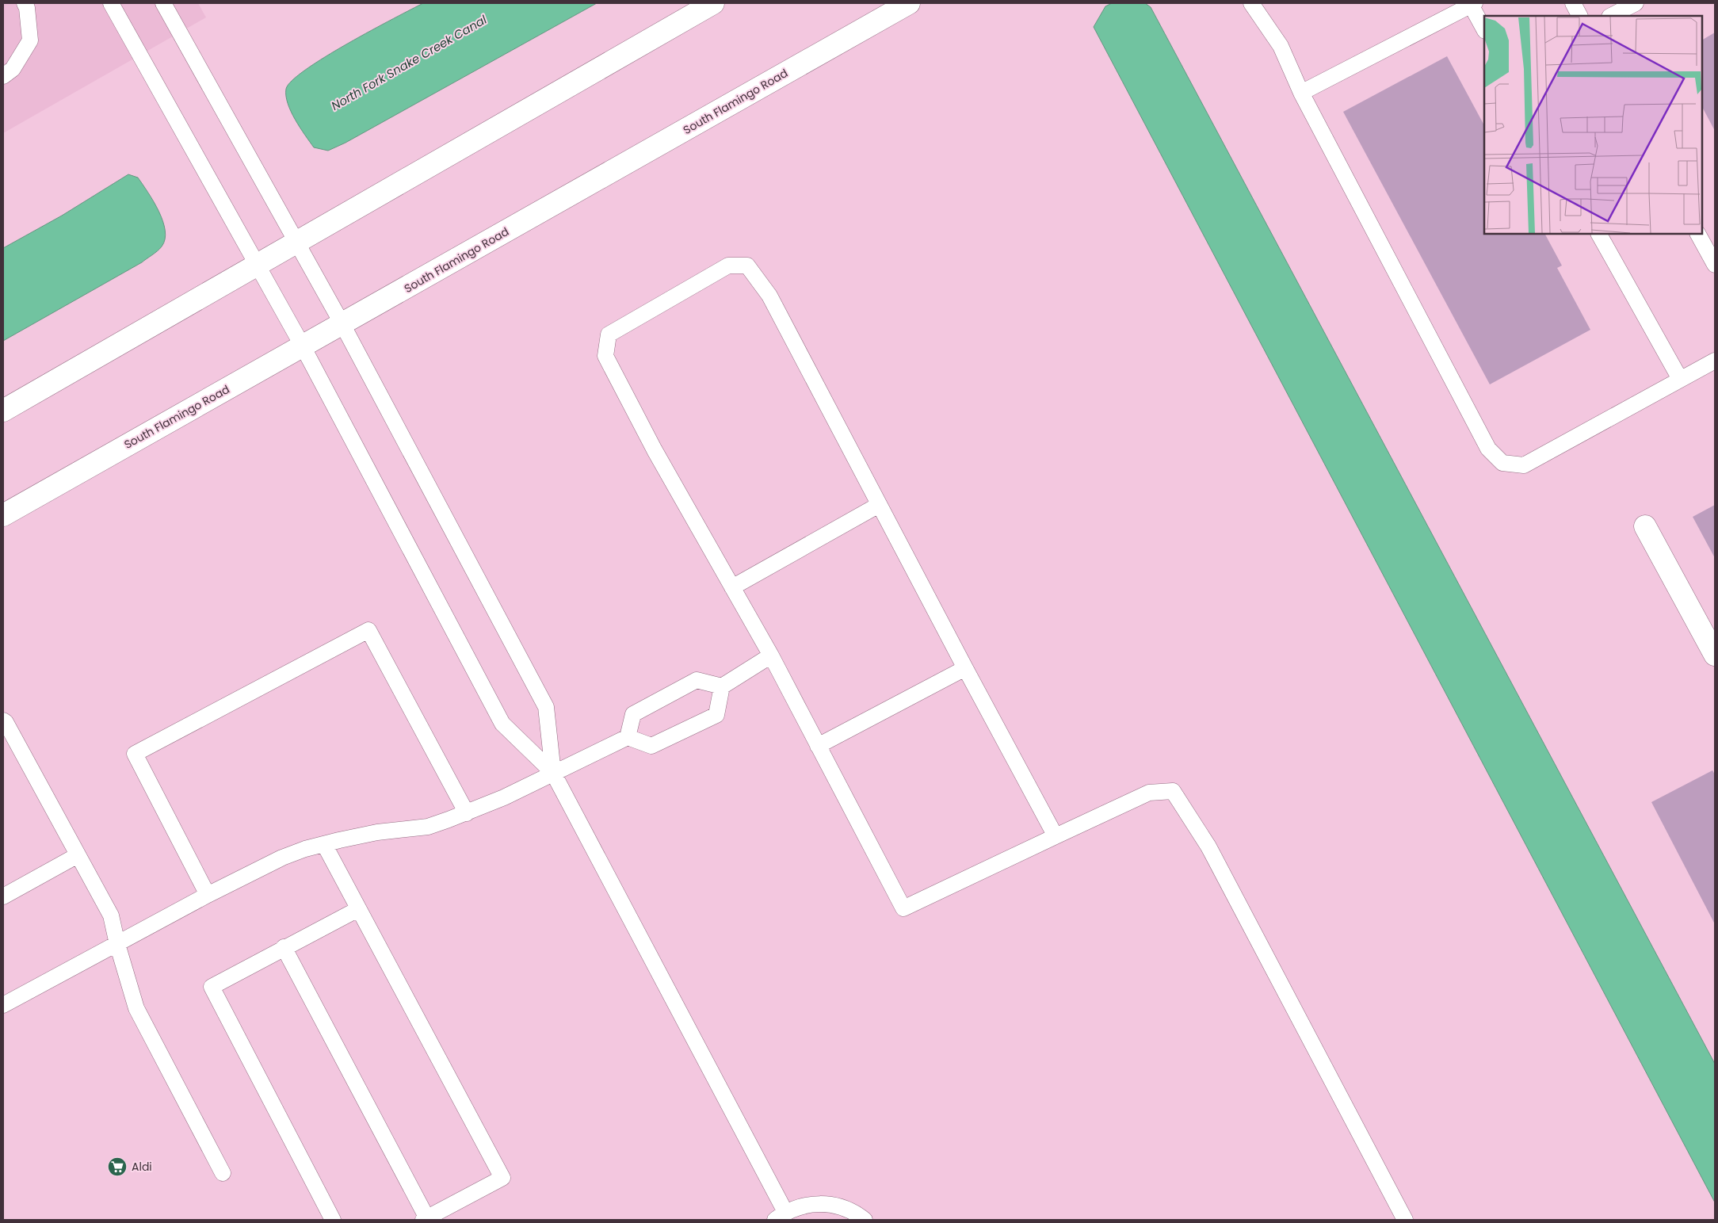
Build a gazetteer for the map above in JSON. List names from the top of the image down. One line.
{"streets":{"main road":["South Flamingo Road"]},"water":["North Fork Snake Creek Canal"],"places":{"supermarket":["Aldi"]}}
